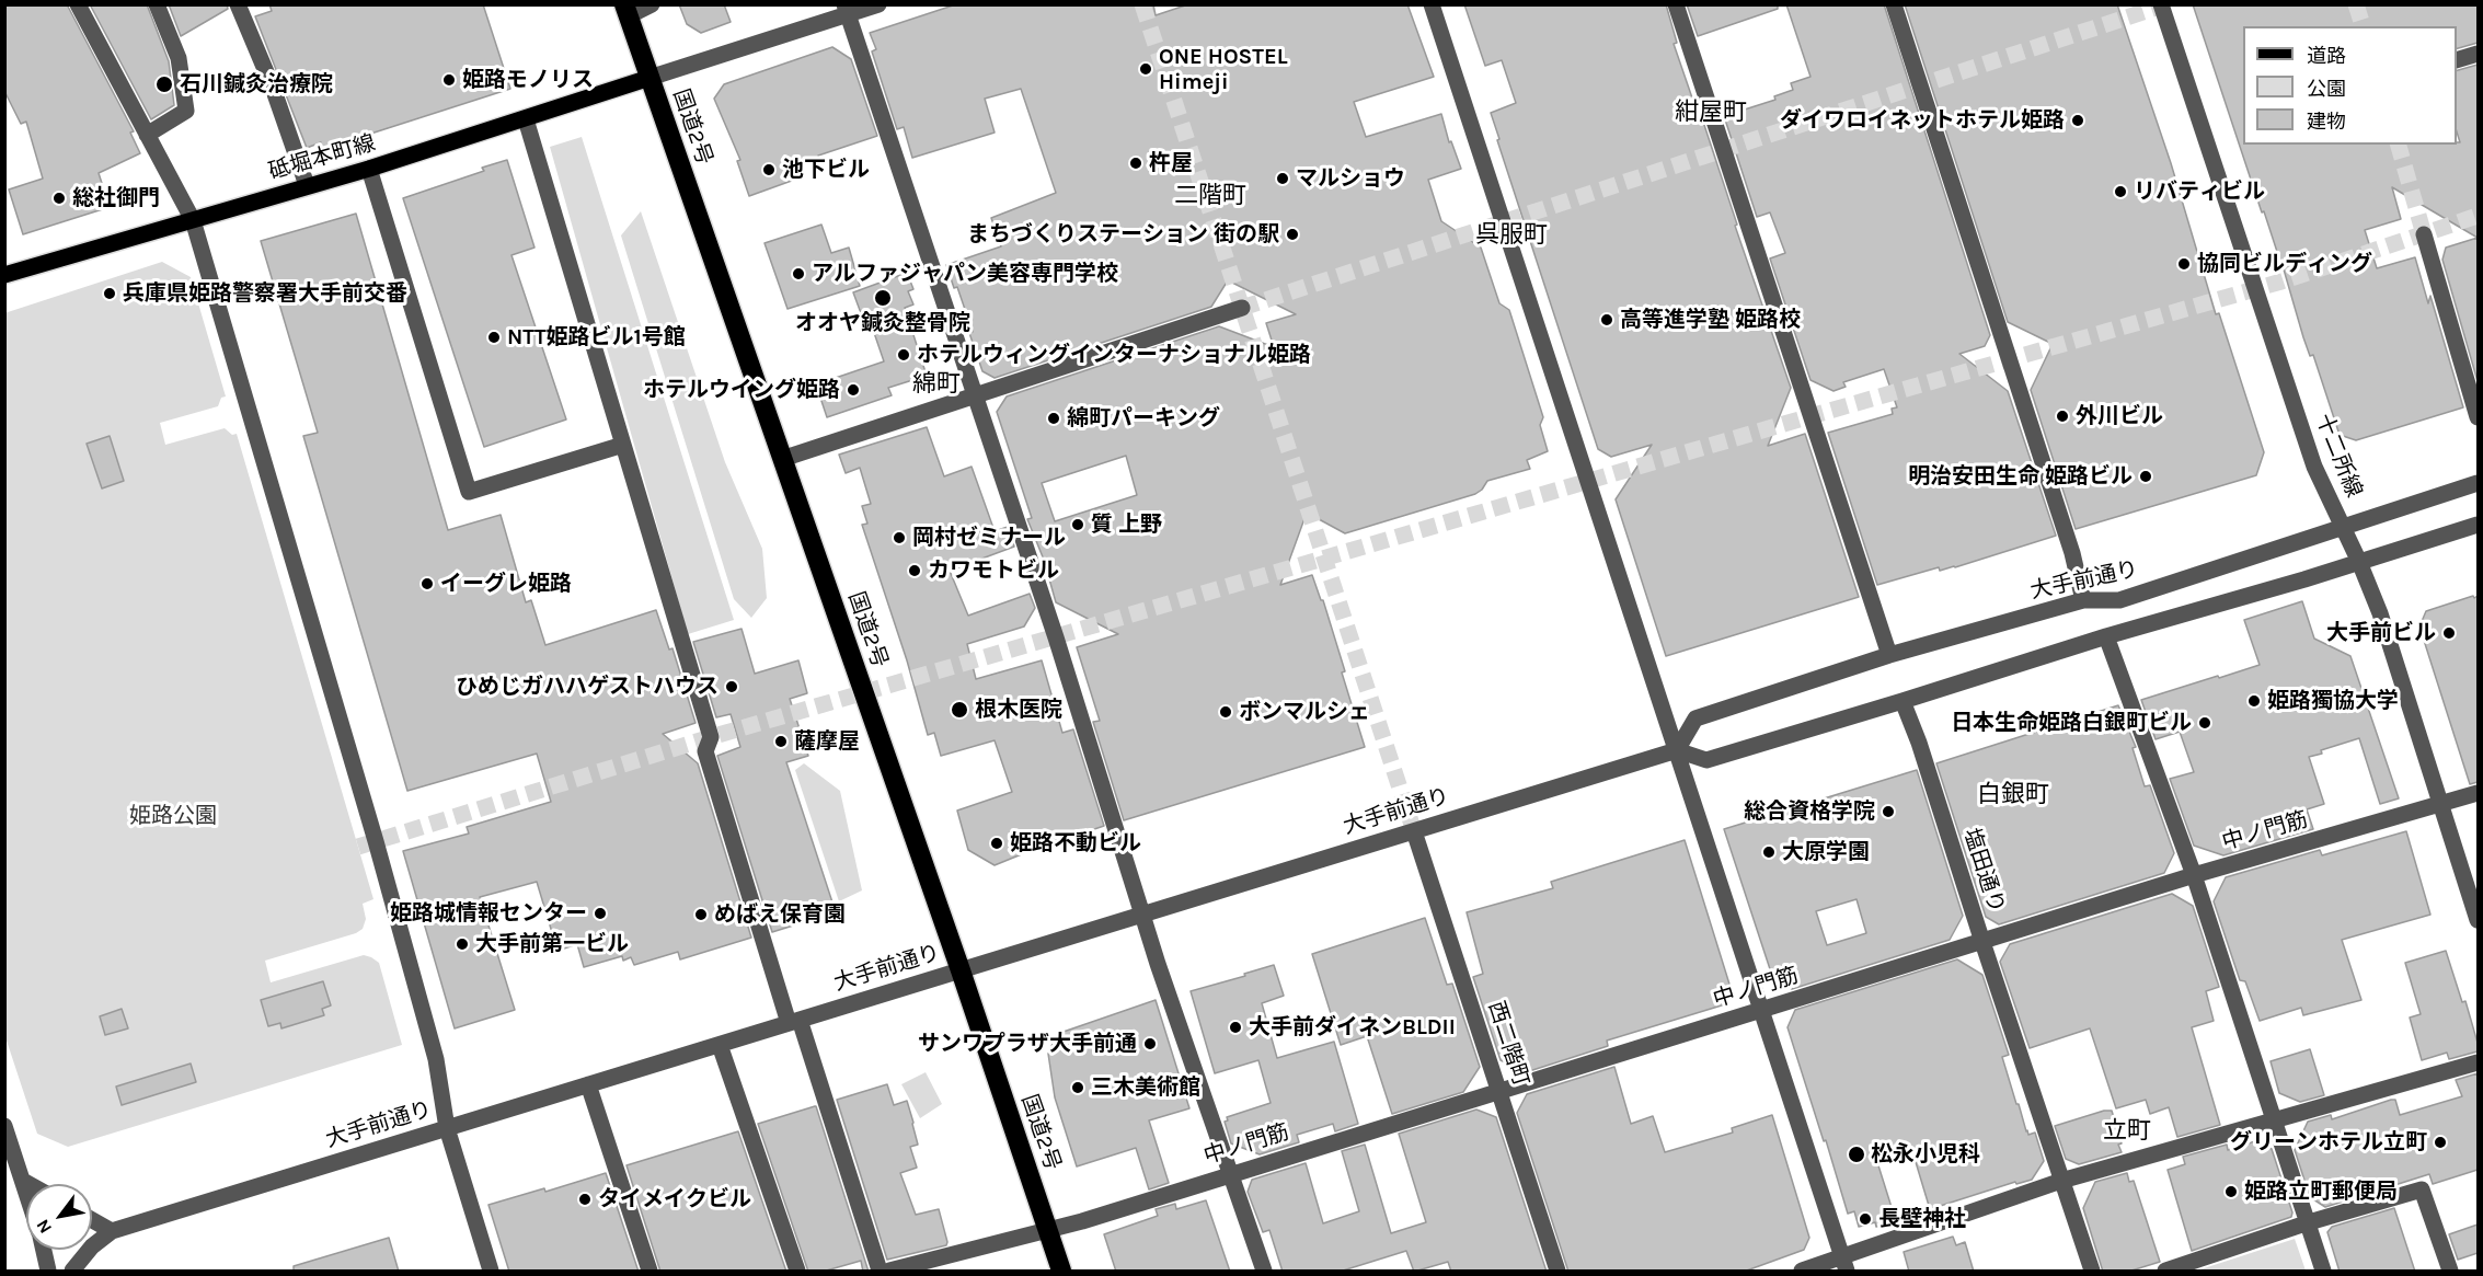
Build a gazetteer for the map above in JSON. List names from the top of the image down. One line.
{"streets":{"highway":["国道2号"],"main road":["砥堀本町線"],"street":["十二所線","大手前通り","中ノ門筋","塩田通り","西二階町"]},"crossings":[["国道2号","砥堀本町線"],["国道2号","大手前通り"],["国道2号","中ノ門筋"],["十二所線","大手前通り"],["十二所線","中ノ門筋"],["大手前通り","西二階町"],["中ノ門筋","塩田通り"],["中ノ門筋","西二階町"]],"districts":["紺屋町","二階町","呉服町","綿町","白銀町","立町"],"parks":["姫路公園"],"places":["ONE HOSTEL Himeji","姫路モノリス","石川鍼灸治療院","ダイワロイネットホテル姫路","杵屋","池下ビル","マルショウ","リバティビル","総社御門","まちづくりステーション 街の駅","協同ビルディング","アルファジャパン美容専門学校","兵庫県姫路警察署大手前交番","オオヤ鍼灸整骨院","高等進学塾 姫路校","NTT姫路ビル1号館","ホテルウィングインターナショナル姫路","ホテルウイング姫路","外川ビル","綿町パーキング","明治安田生命 姫路ビル","質 上野","岡村ゼミナール","カワモトビル","イーグレ姫路","大手前ビル","ひめじガハハゲストハウス","姫路獨協大学","根木医院","ボンマルシェ","日本生命姫路白銀町ビル","薩摩屋","総合資格学院","姫路不動ビル","大原学園","姫路城情報センター","めばえ保育園","大手前第一ビル","大手前ダイネンBLDII","サンワプラザ大手前通","三木美術館","グリーンホテル立町","松永小児科","姫路立町郵便局","タイメイクビル","長壁神社"],"legend":["道路","公園","建物"],"north":"bottom left"}
